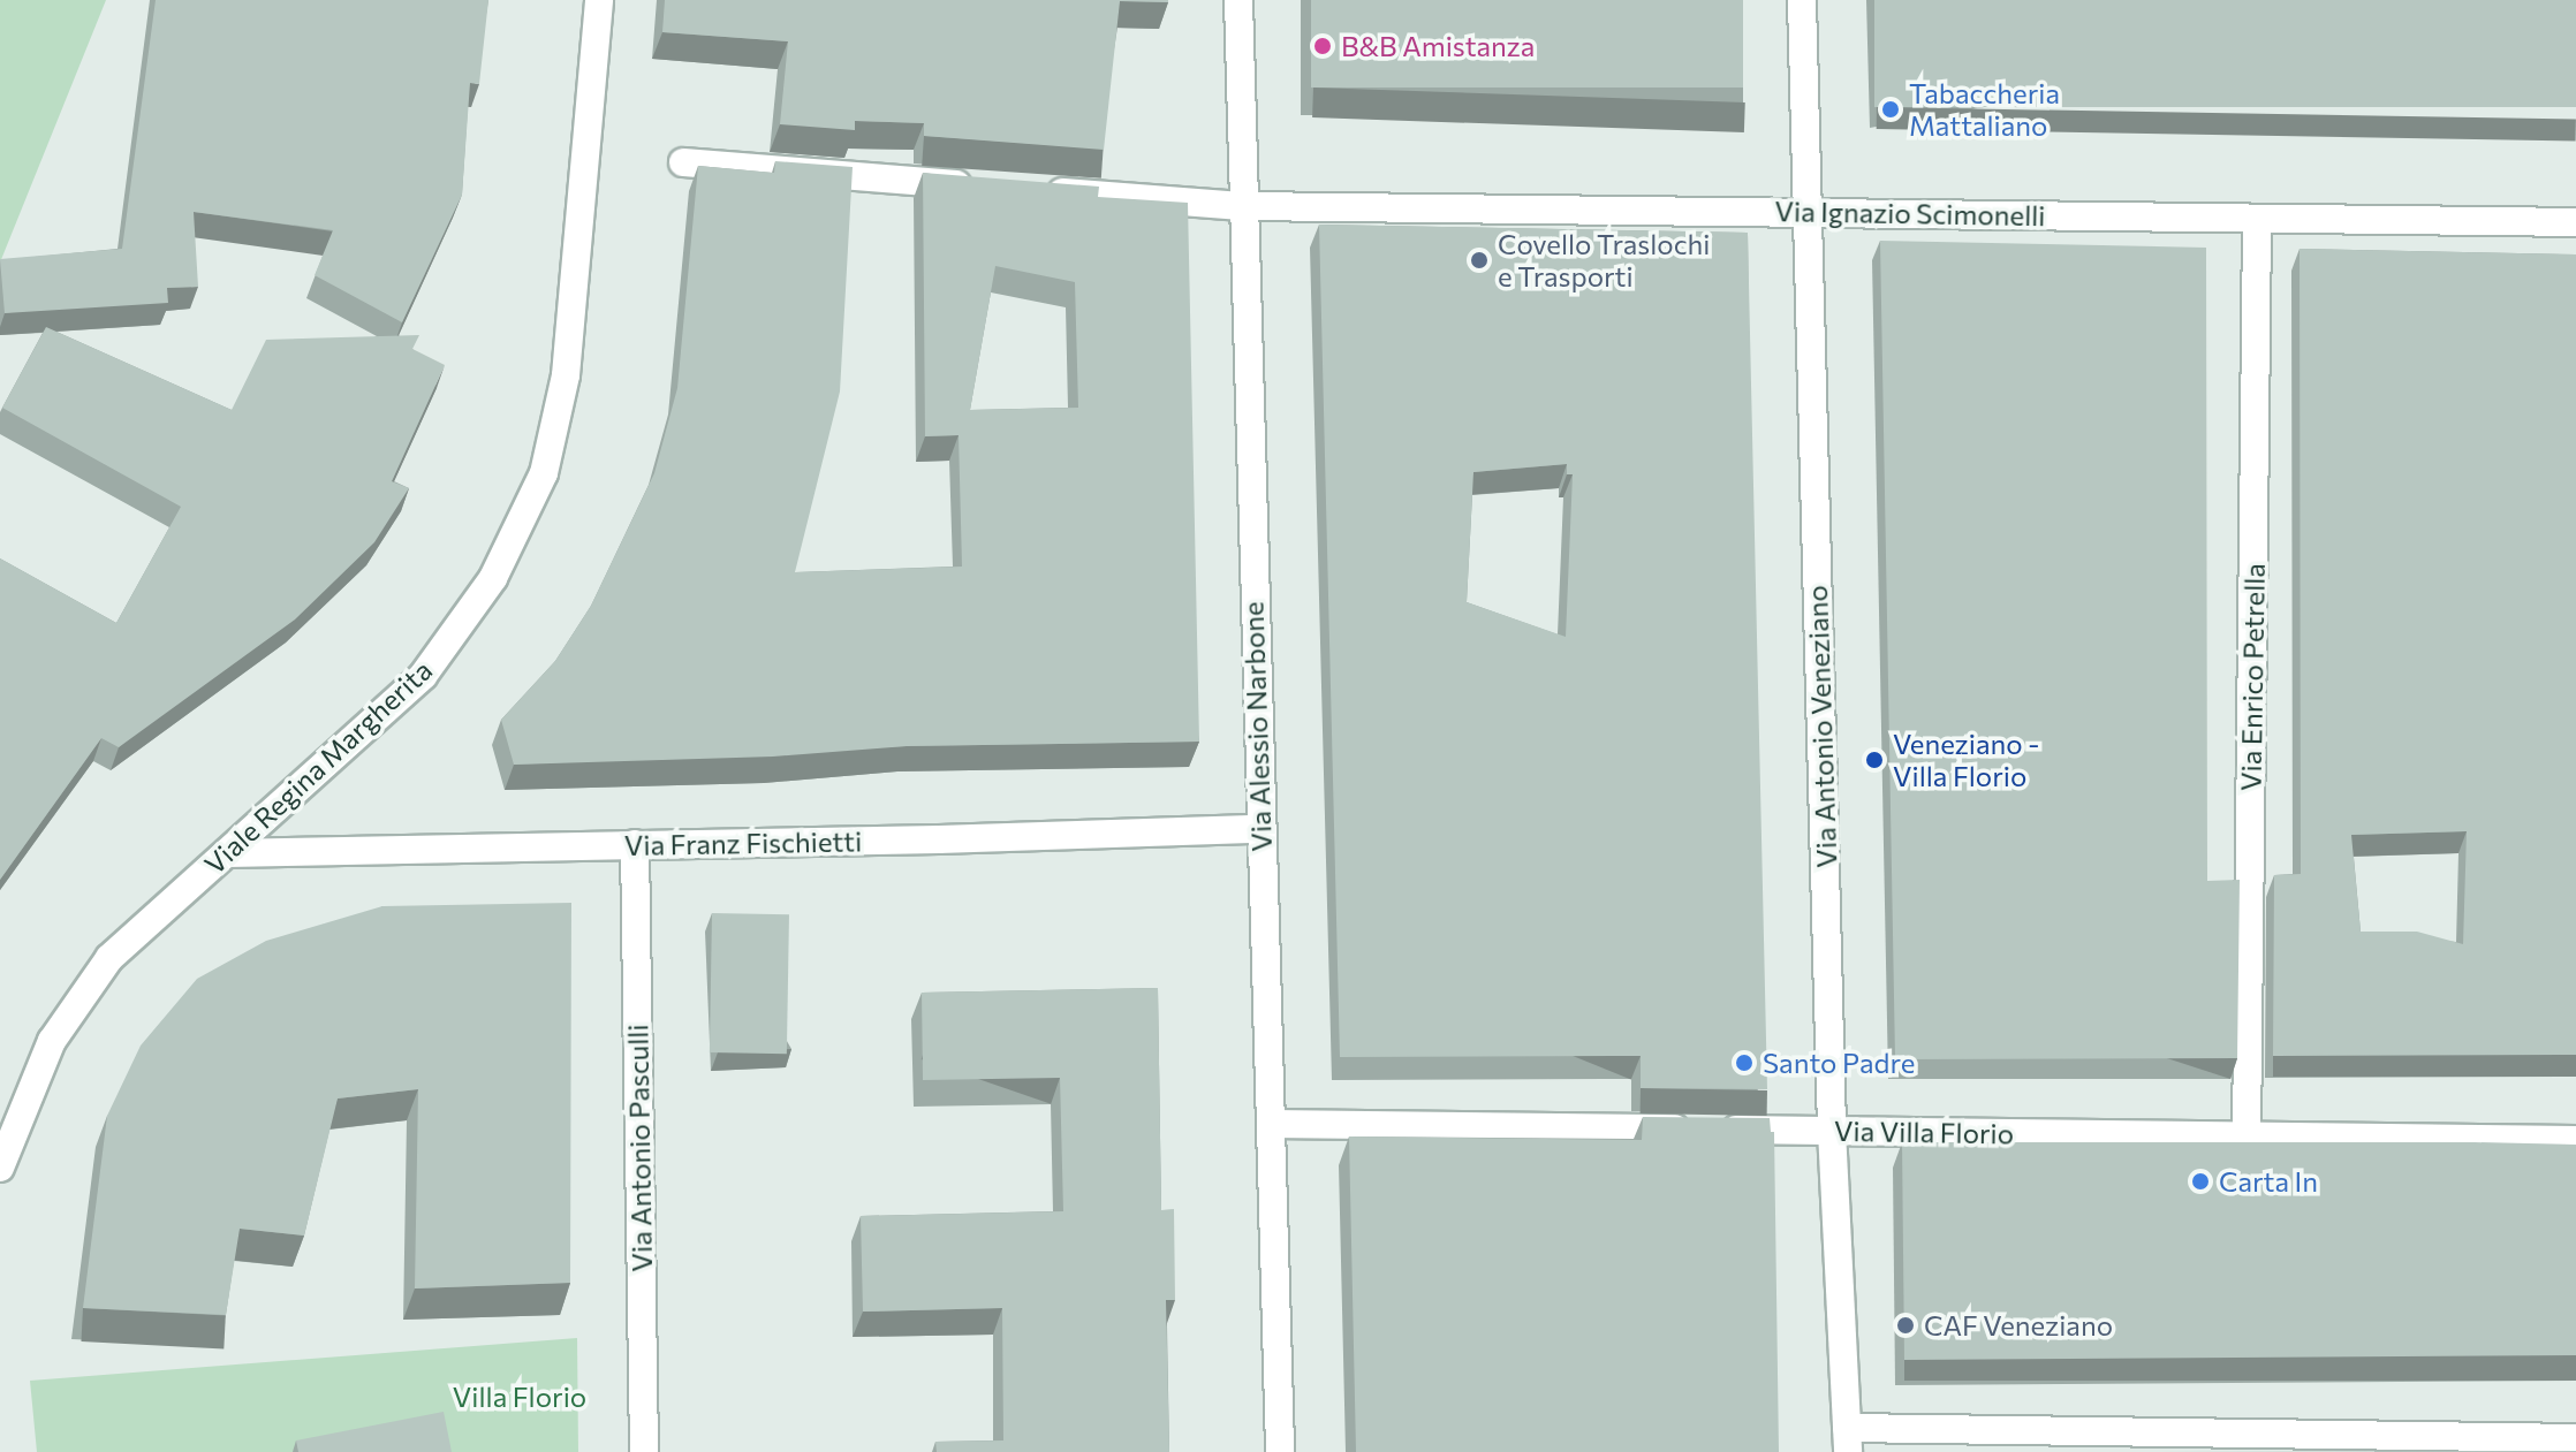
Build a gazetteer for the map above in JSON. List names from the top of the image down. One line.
{"streets":{"street":["Via Ignazio Scimonelli","Via Enrico Petrella","Via Alessio Narbone","Via Antonio Veneziano","Viale Regina Margherita","Via Franz Fischietti","Via Villa Florio","Via Antonio Pasculli"]},"crossings":[["Via Ignazio Scimonelli","Via Enrico Petrella"],["Via Ignazio Scimonelli","Via Alessio Narbone"],["Via Ignazio Scimonelli","Via Antonio Veneziano"],["Via Enrico Petrella","Via Villa Florio"],["Via Alessio Narbone","Via Franz Fischietti"],["Via Alessio Narbone","Via Villa Florio"],["Via Antonio Veneziano","Via Villa Florio"],["Viale Regina Margherita","Via Franz Fischietti"],["Via Franz Fischietti","Via Antonio Pasculli"]],"parks":["Villa Florio"],"places":["B&B Amistanza","Tabaccheria Mattaliano","Covello Traslochi e Trasporti","Veneziano - Villa Florio","Santo Padre","Carta In","CAF Veneziano"]}
